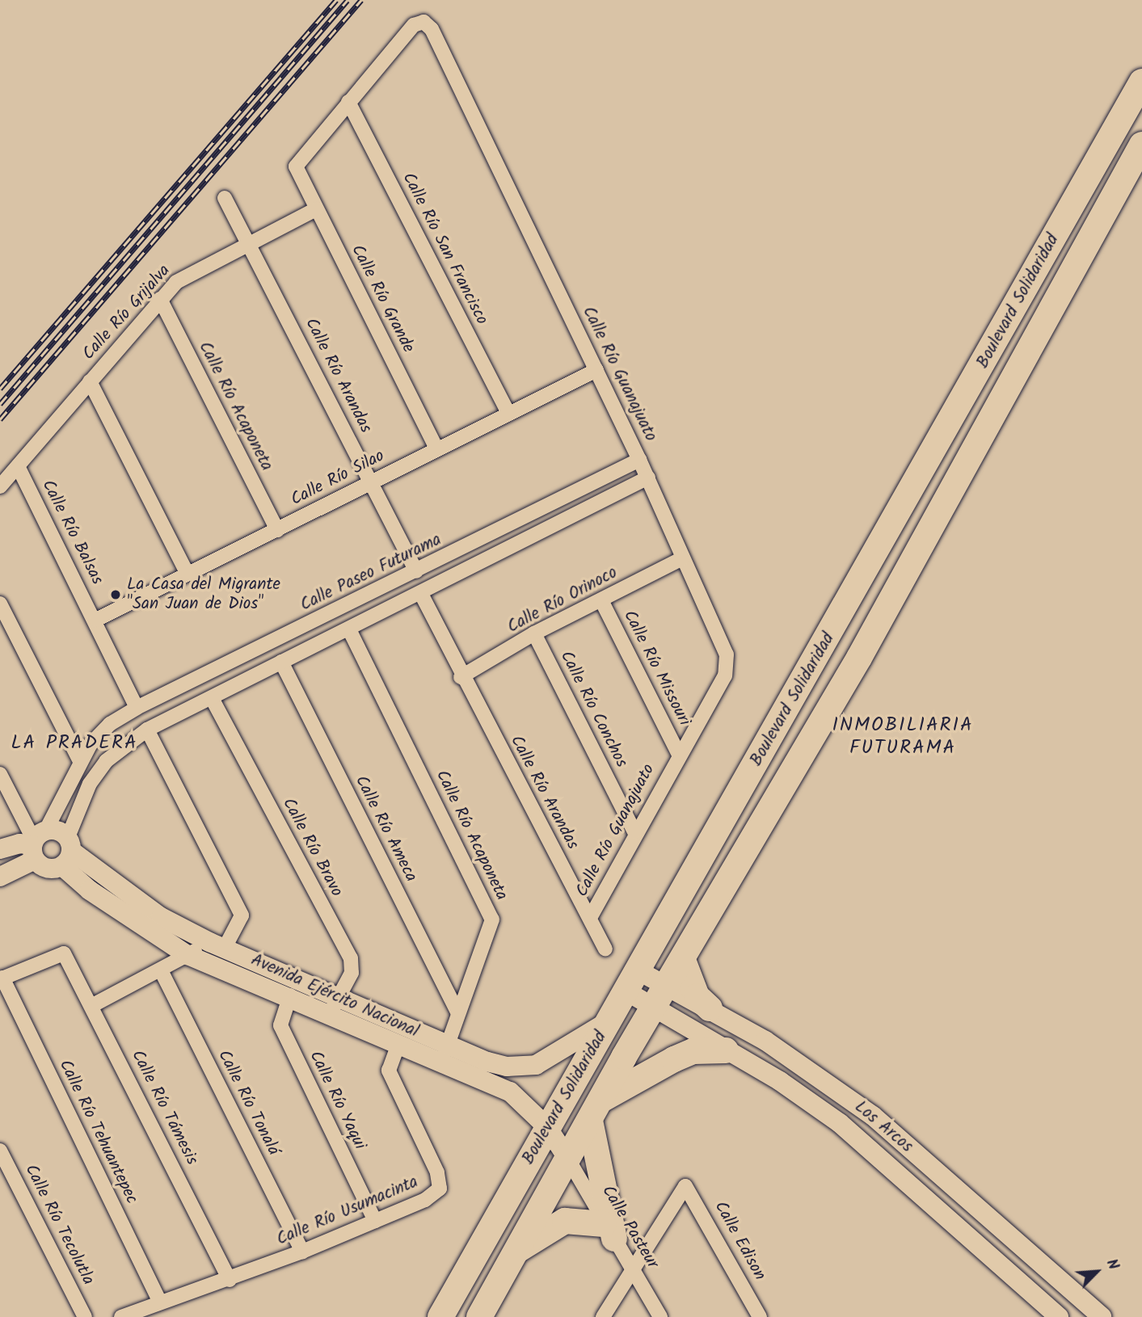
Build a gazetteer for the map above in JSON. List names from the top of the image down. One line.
{"streets":{"highway":["Boulevard Solidaridad"],"main road":["Avenida Ejército Nacional","Los Arcos"],"street":["Calle Río San Francisco","Calle Río Grande","Calle Río Grijalva","Calle Río Guanajuato","Calle Río Arandas","Calle Río Acaponeta","Calle Río Silao","Calle Río Balsas","Calle Paseo Futurama","Calle Río Orinoco","Calle Río Missouri","Calle Río Conchos","Calle Río Ameca","Calle Río Bravo","Calle Río Yaqui","Calle Río Tonalá","Calle Río Támesis","Calle Río Tehuantepec","Calle Río Usumacinta","Calle Río Tecolutla","Calle Pasteur","Calle Edison"]},"crossings":[["Calle Río San Francisco","Calle Río Guanajuato"],["Calle Río San Francisco","Calle Río Silao"],["Calle Río Grande","Calle Río Grijalva"],["Calle Río Grande","Calle Río Guanajuato"],["Calle Río Grande","Calle Río Silao"],["Boulevard Solidaridad","Avenida Ejército Nacional"],["Boulevard Solidaridad","Los Arcos"],["Boulevard Solidaridad","Calle Pasteur"],["Calle Río Grijalva","Calle Río Arandas"],["Calle Río Grijalva","Calle Río Acaponeta"],["Calle Río Grijalva","Calle Río Balsas"],["Calle Río Guanajuato","Calle Río Arandas"],["Calle Río Guanajuato","Calle Río Silao"],["Calle Río Guanajuato","Calle Paseo Futurama"],["Calle Río Guanajuato","Calle Río Orinoco"],["Calle Río Guanajuato","Calle Río Missouri"],["Calle Río Guanajuato","Calle Río Conchos"],["Calle Río Arandas","Calle Río Silao"],["Calle Río Arandas","Calle Paseo Futurama"],["Calle Río Arandas","Calle Río Orinoco"],["Calle Río Acaponeta","Calle Río Silao"],["Calle Río Acaponeta","Calle Río Ameca"],["Calle Río Acaponeta","Avenida Ejército Nacional"],["Calle Río Silao","Calle Río Balsas"],["Calle Río Balsas","Calle Paseo Futurama"],["Calle Río Orinoco","Calle Río Missouri"],["Calle Río Orinoco","Calle Río Conchos"],["Calle Río Bravo","Avenida Ejército Nacional"],["Avenida Ejército Nacional","Calle Río Yaqui"],["Avenida Ejército Nacional","Calle Río Usumacinta"],["Avenida Ejército Nacional","Calle Pasteur"],["Calle Río Yaqui","Calle Río Usumacinta"],["Calle Río Tonalá","Calle Río Usumacinta"],["Calle Río Támesis","Calle Río Tehuantepec"],["Calle Río Támesis","Calle Río Usumacinta"],["Calle Río Tehuantepec","Calle Río Usumacinta"],["Calle Pasteur","Calle Edison"]],"districts":["INMOBILIARIA FUTURAMA","LA PRADERA"],"places":["La Casa del Migrante \"San Juan de Dios\""],"north":"top right"}
